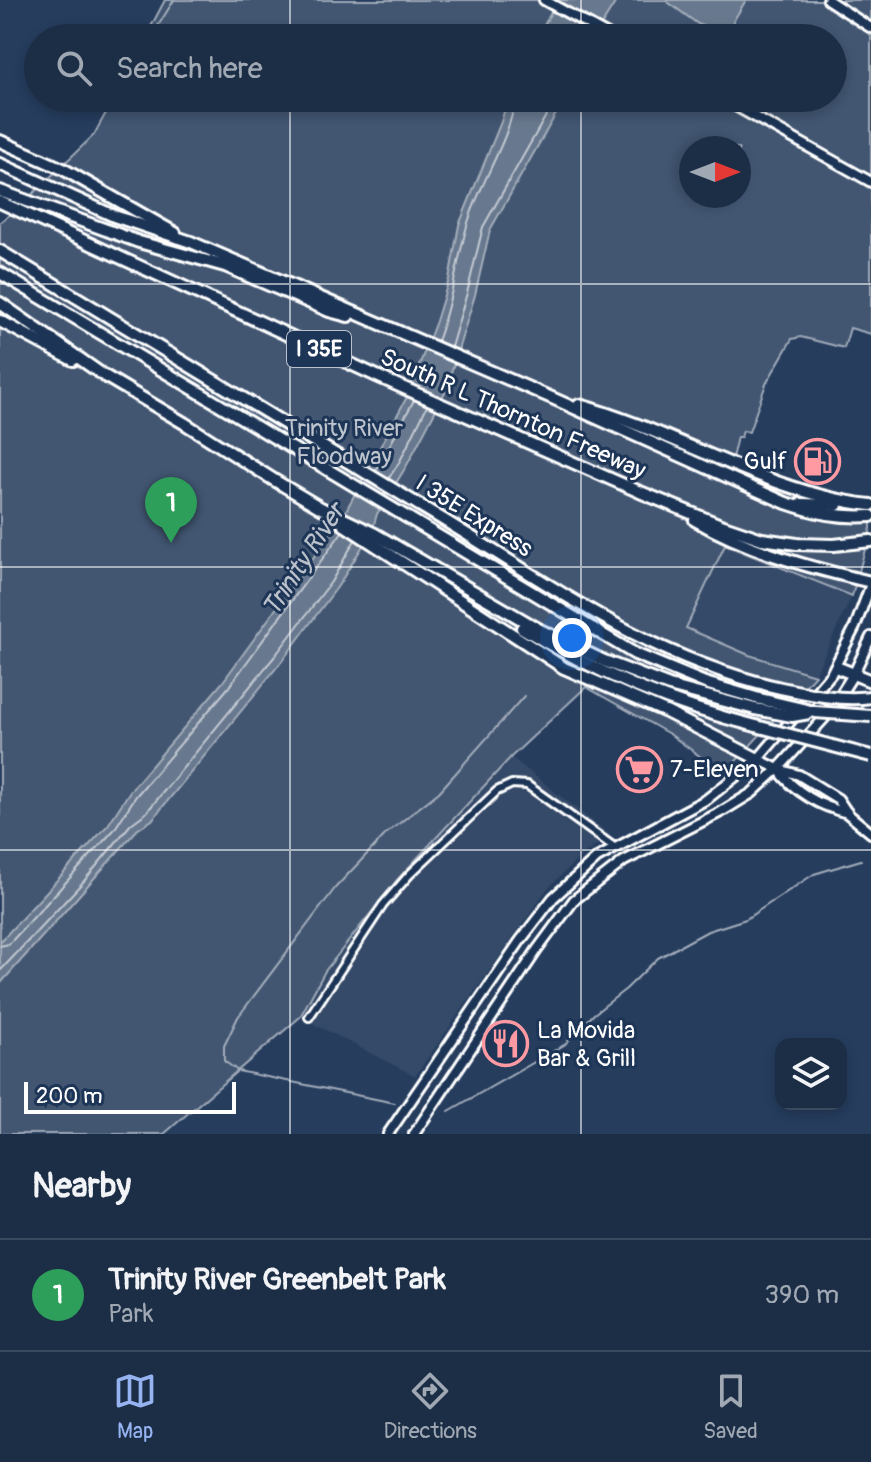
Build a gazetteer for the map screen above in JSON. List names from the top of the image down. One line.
{"streets":{"highway":["I 35E","South R L Thornton Freeway","I 35E Express"]},"crossings":[["I 35E","South R L Thornton Freeway"]],"water":["Trinity River"],"parks":["Trinity River Floodway"],"places":{"fuel station":["Gulf"],"supermarket":["7-Eleven"],"restaurant":["La Movida Bar & Grill"]},"scale_bar":"200 m","north":"right","page":{"search":"Search here","pins":"1","scale":"200 m","heading":"Nearby","list":[{"mark":"1","name":"Trinity River Greenbelt Park","note":"Park","value":"390 m"}],"nav":["Map","Directions","Saved"]}}
